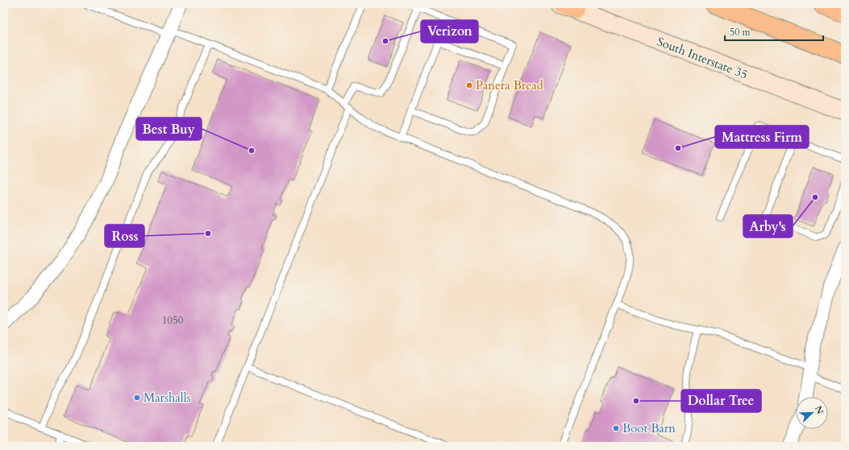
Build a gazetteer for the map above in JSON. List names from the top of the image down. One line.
{"streets":{"main road":["South Interstate 35"]},"places":["Verizon","Panera Bread","Mattress Firm","Best Buy","Arby's","Ross","Marshalls","Dollar Tree","Boot Barn"],"house_numbers":["1050"],"scale_bar":"50 m","north":"top right"}
